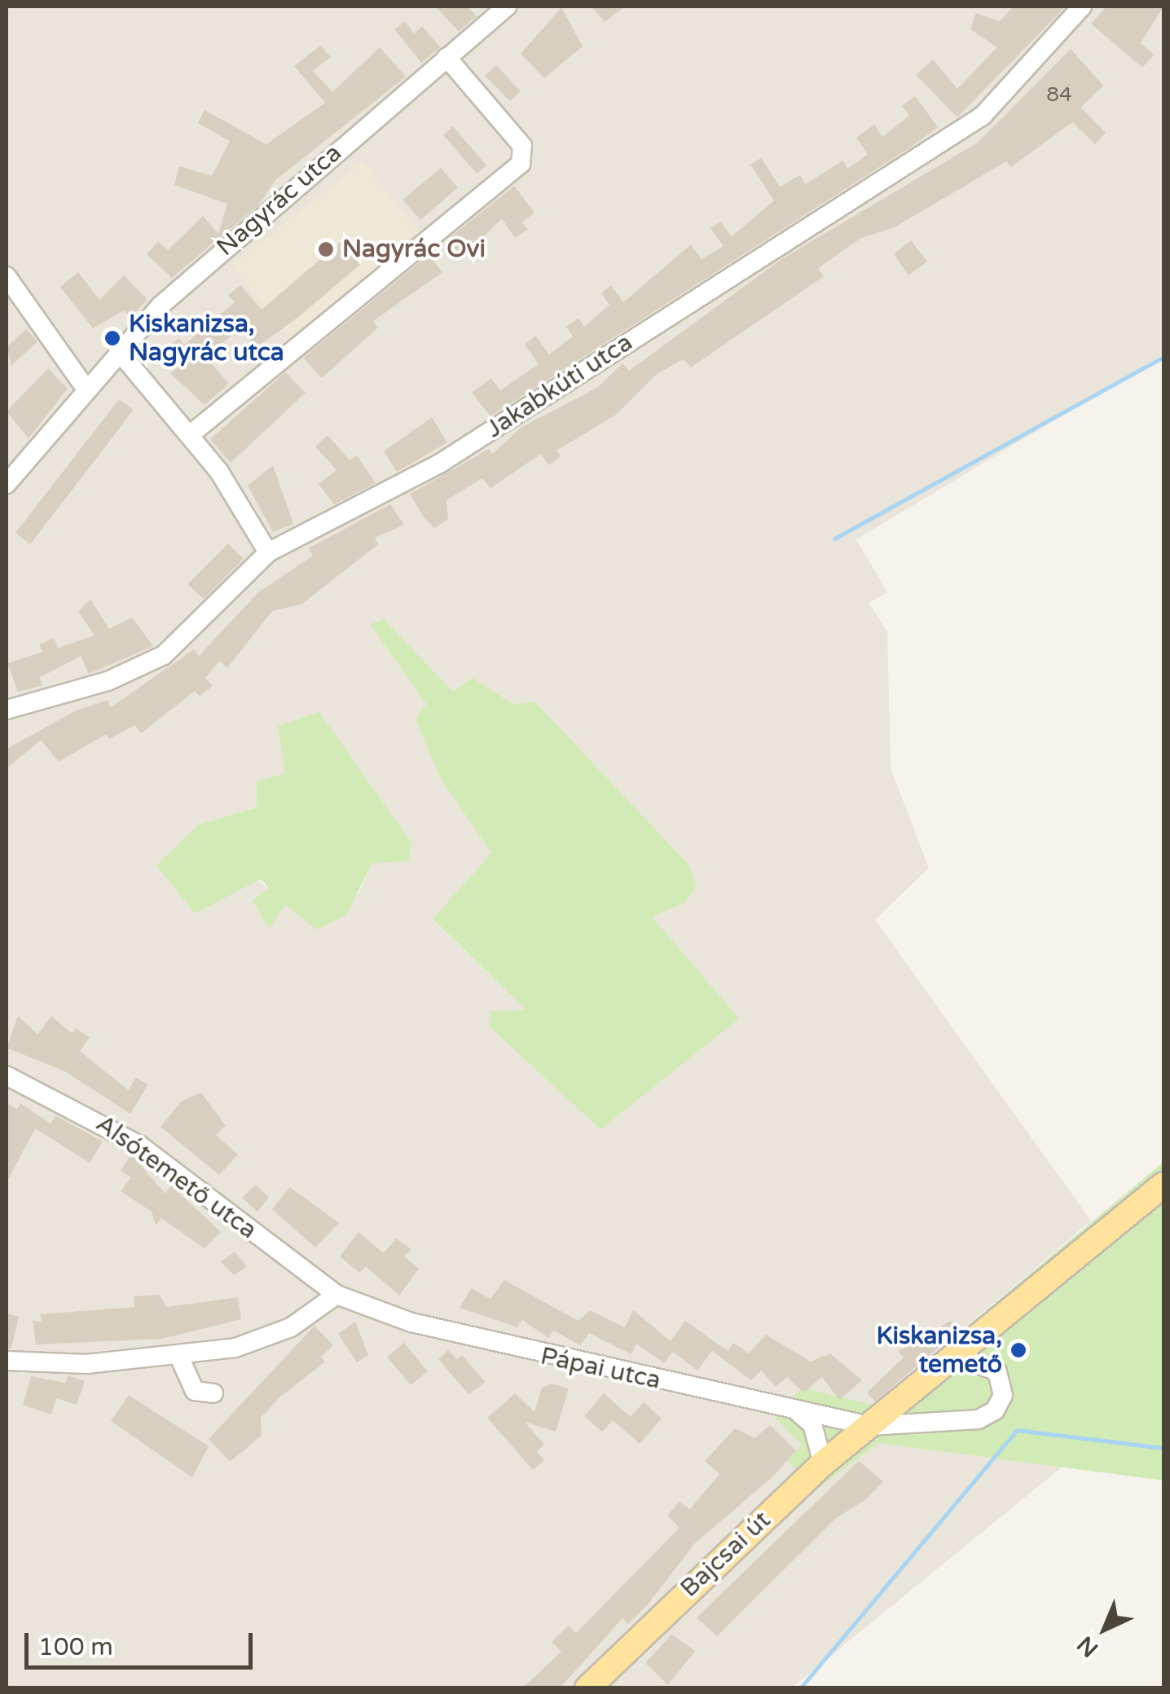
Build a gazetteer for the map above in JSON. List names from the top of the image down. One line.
{"streets":{"main road":["Bajcsai út"],"street":["Nagyrác utca","Jakabkúti utca","Alsótemető utca","Pápai utca"]},"crossings":[["Alsótemető utca","Pápai utca"],["Pápai utca","Bajcsai út"]],"places":["Nagyrác Ovi","Kiskanizsa, Nagyrác utca","Kiskanizsa, temető"],"house_numbers":["84"],"scale_bar":"100 m","north":"bottom left"}
